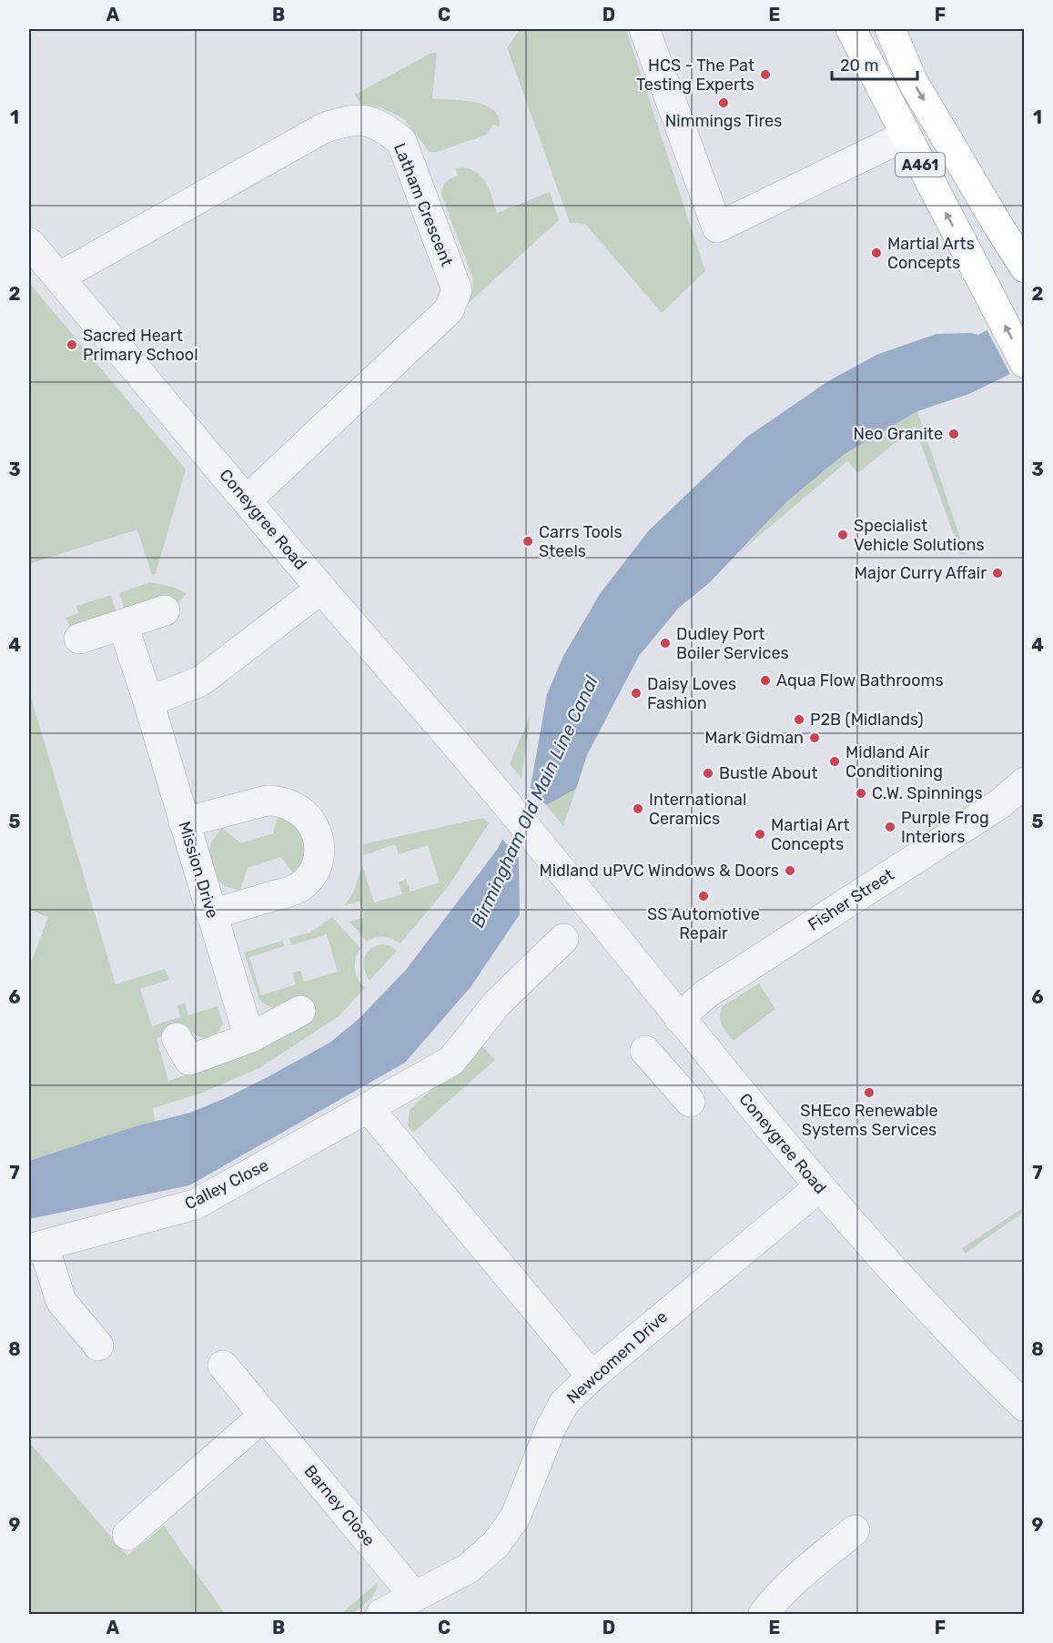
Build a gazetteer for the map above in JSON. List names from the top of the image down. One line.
{"streets":{"highway":["A461"],"street":["Latham Crescent","Coneygree Road","Mission Drive","Fisher Street","Calley Close","Newcomen Drive","Barney Close"]},"crossings":[["Latham Crescent","Coneygree Road"],["Coneygree Road","Fisher Street"],["Coneygree Road","Newcomen Drive"],["Newcomen Drive","Barney Close"]],"water":["Birmingham Old Main Line Canal"],"places":["HCS - The Pat Testing Experts","Nimmings Tires","Martial Arts Concepts","Sacred Heart Primary School","Neo Granite","Specialist Vehicle Solutions","Carrs Tools Steels","Major Curry Affair","Dudley Port Boiler Services","Aqua Flow Bathrooms","Daisy Loves Fashion","P2B (Midlands)","Mark Gidman","Midland Air Conditioning","Bustle About","C.W. Spinnings","International Ceramics","Purple Frog Interiors","Martial Art Concepts","Midland uPVC Windows & Doors","SS Automotive Repair","SHEco Renewable Systems Services"],"scale_bar":"20 m","grid":{"columns":["A","B","C","D","E","F"],"rows":["1","2","3","4","5","6","7","8","9"]}}
